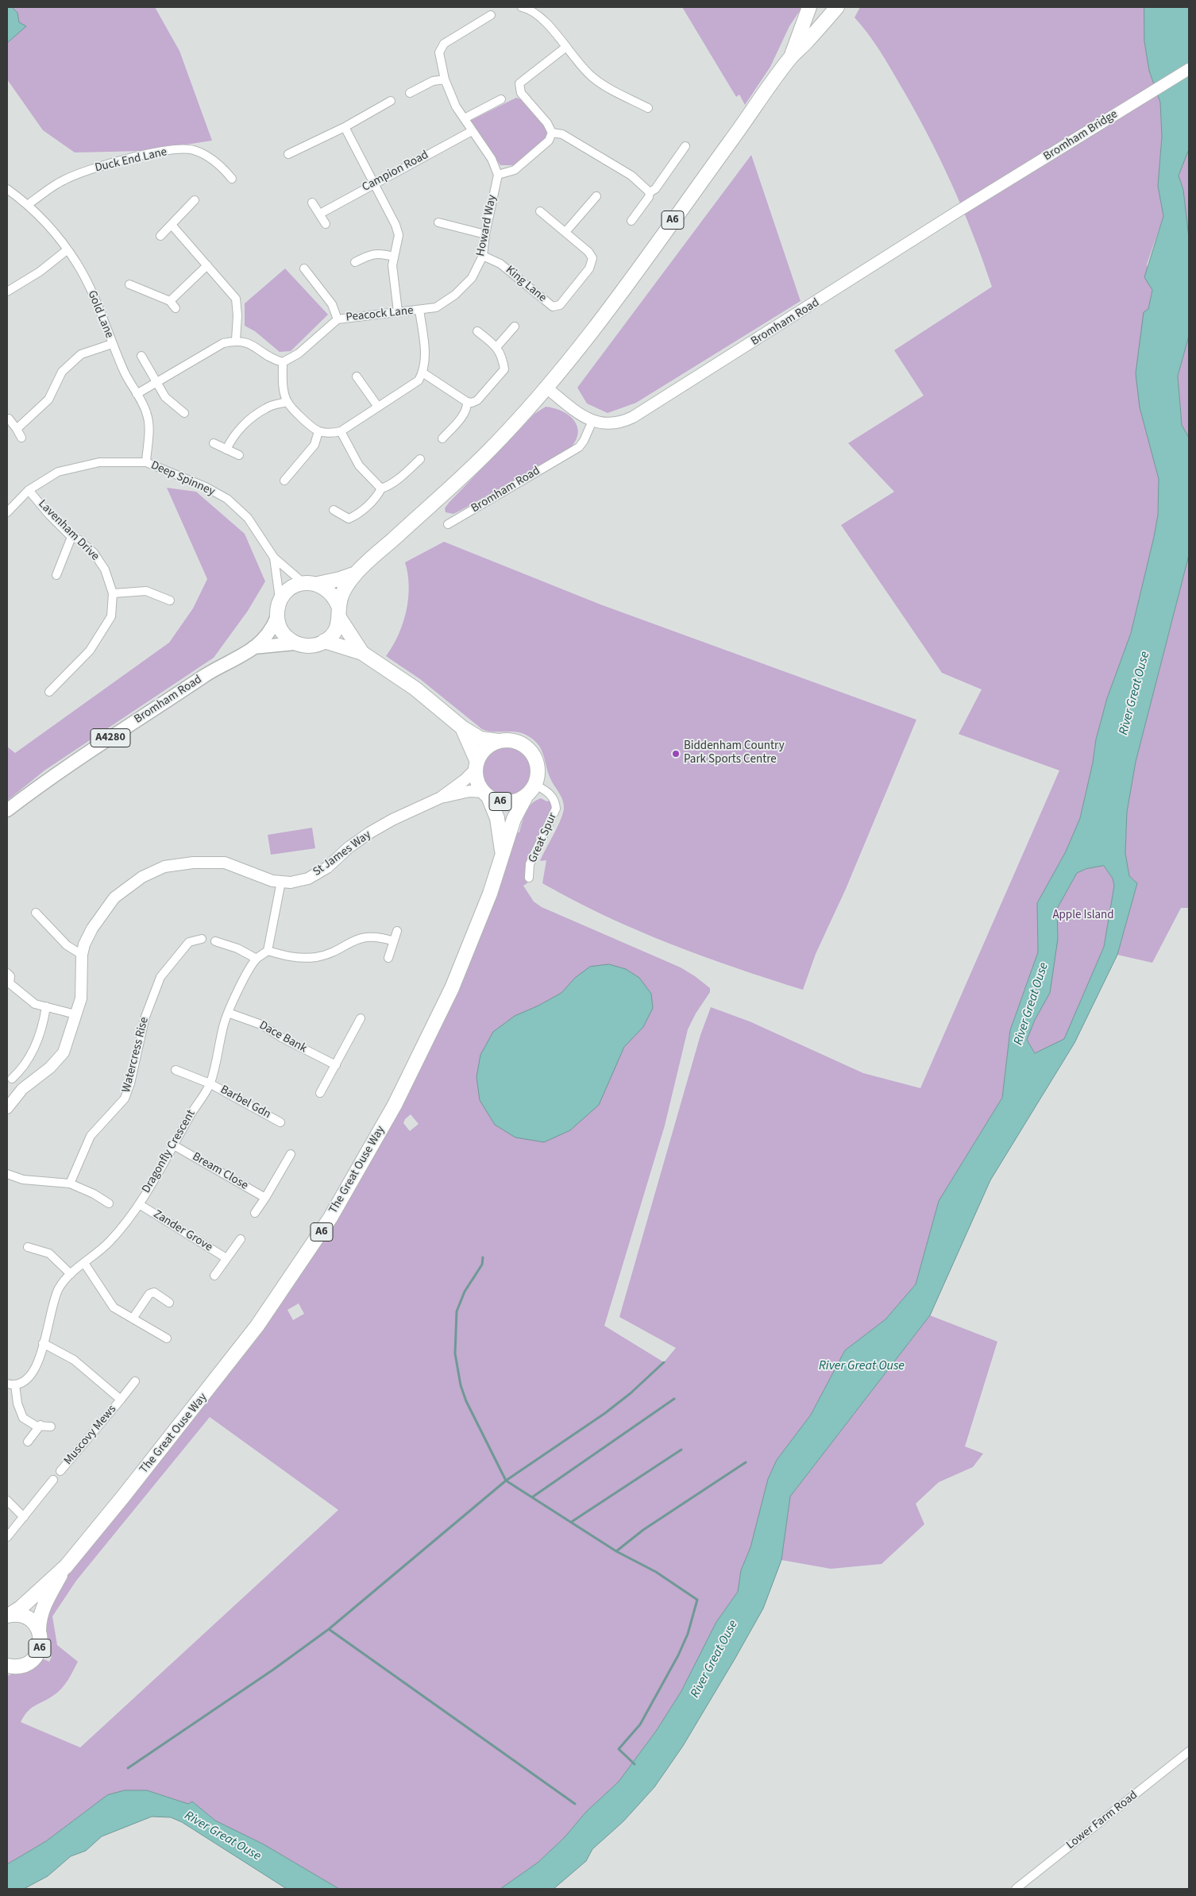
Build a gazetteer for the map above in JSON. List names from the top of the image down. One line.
{"streets":{"highway":["A6","The Great Ouse Way"],"main road":["Bromham Road","A4280"],"street":["Bromham Bridge","Duck End Lane","Campion Road","Howard Way","King Lane","Gold Lane","Peacock Lane","Deep Spinney","Lavenham Drive","Great Spur","St James Way","Dace Bank","Watercress Rise","Barbel Gdn","Dragonfly Crescent","Bream Close","Zander Grove","Muscovy Mews","Lower Farm Road"]},"crossings":[["Bromham Bridge","Bromham Road"],["Duck End Lane","Gold Lane"],["A6","Bromham Road"],["A6","Deep Spinney"],["A6","Great Spur"],["A6","The Great Ouse Way"],["Howard Way","King Lane"],["Howard Way","Peacock Lane"],["Gold Lane","Deep Spinney"],["Bromham Road","Deep Spinney"],["Deep Spinney","Lavenham Drive"],["Great Spur","The Great Ouse Way"],["Dace Bank","Dragonfly Crescent"],["Barbel Gdn","Dragonfly Crescent"],["Dragonfly Crescent","Bream Close"],["Dragonfly Crescent","Zander Grove"],["Dragonfly Crescent","Muscovy Mews"]],"water":["River Great Ouse"],"parks":["Apple Island"],"places":["Biddenham Country Park Sports Centre"]}
